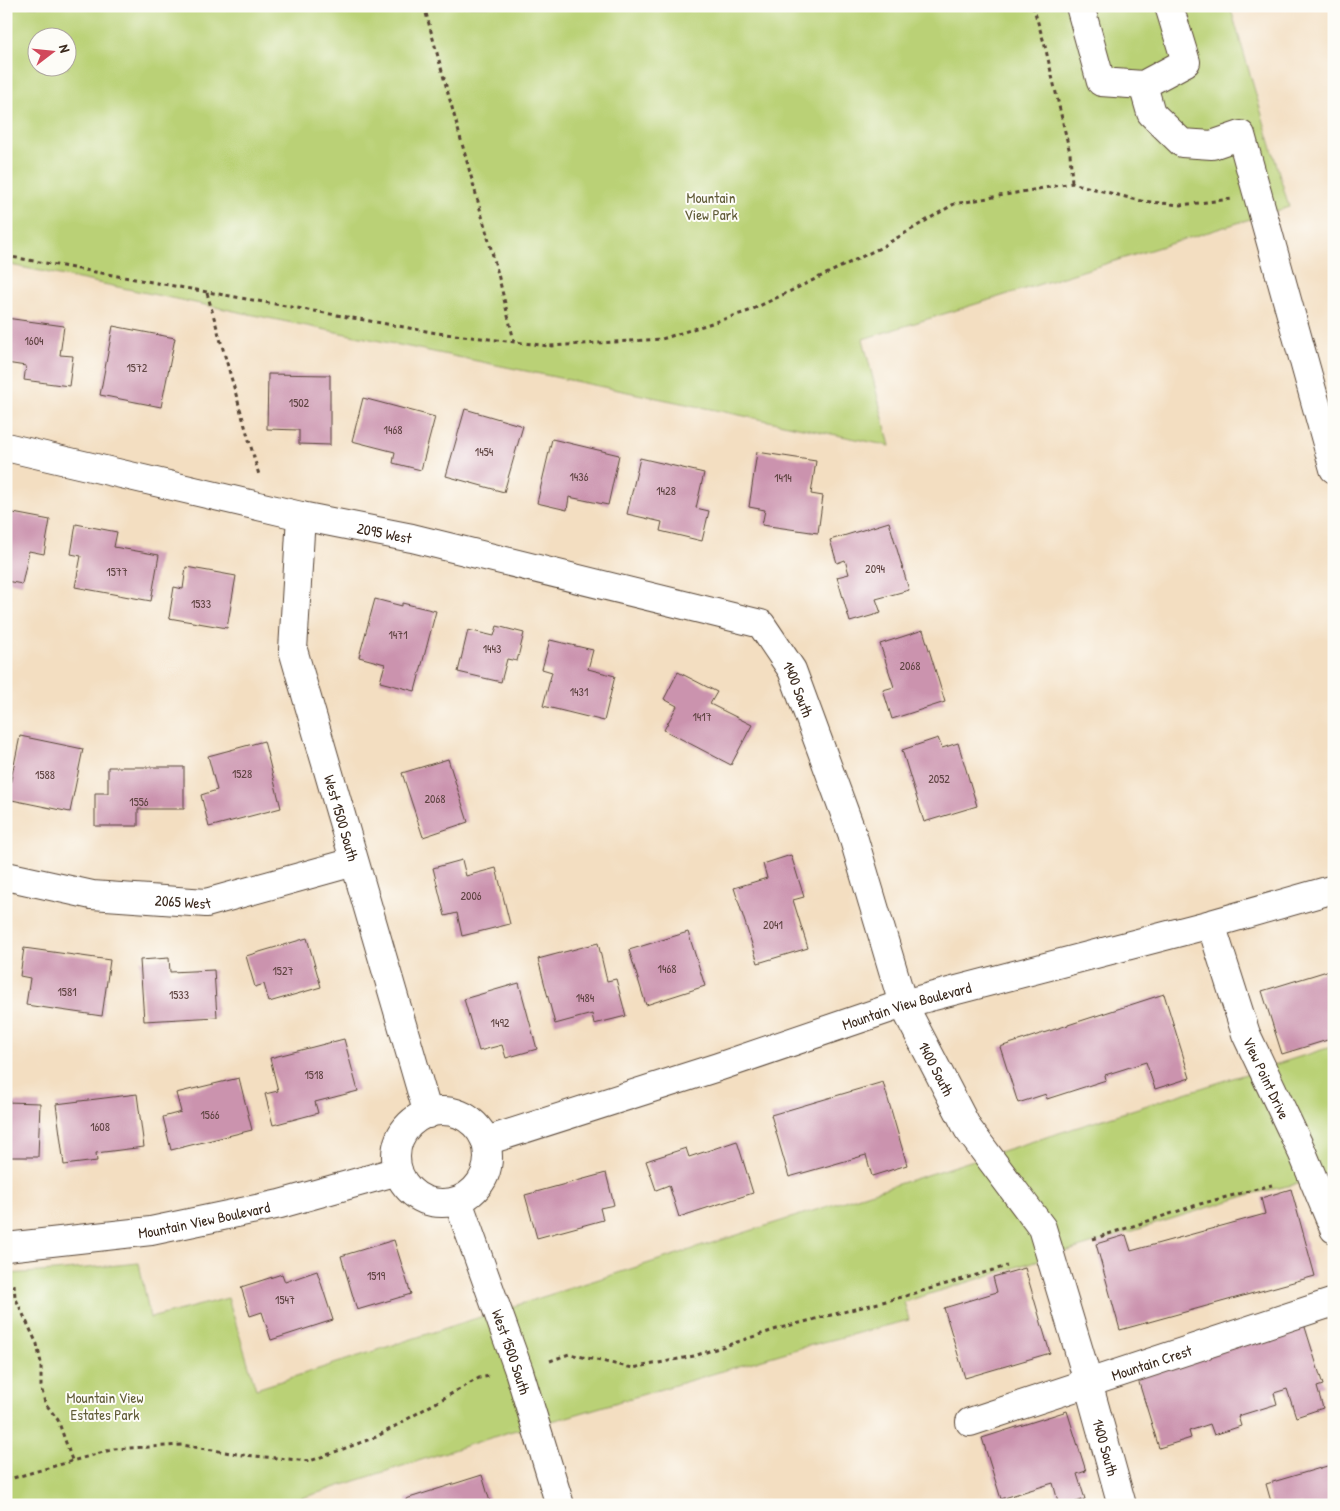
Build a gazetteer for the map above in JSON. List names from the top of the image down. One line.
{"streets":{"street":["2095 West","1400 South","West 1500 South","2065 West","Mountain View Boulevard","View Point Drive","Mountain Crest"]},"crossings":[["2095 West","1400 South"],["2095 West","West 1500 South"],["1400 South","Mountain View Boulevard"],["1400 South","Mountain Crest"],["West 1500 South","2065 West"],["West 1500 South","Mountain View Boulevard"],["Mountain View Boulevard","View Point Drive"]],"parks":["Mountain View Park","Mountain View Estates Park"],"house_numbers":["1604","1572","1502","1468","1454","1436","1414","1428","2094","1577","1533","1471","1443","2068","1431","1417","1528","1588","2052","2068","1556","2006","2041","1468","1527","1581","1533","1484","1492","1518","1566","1608","1519","1547"],"north":"right"}
